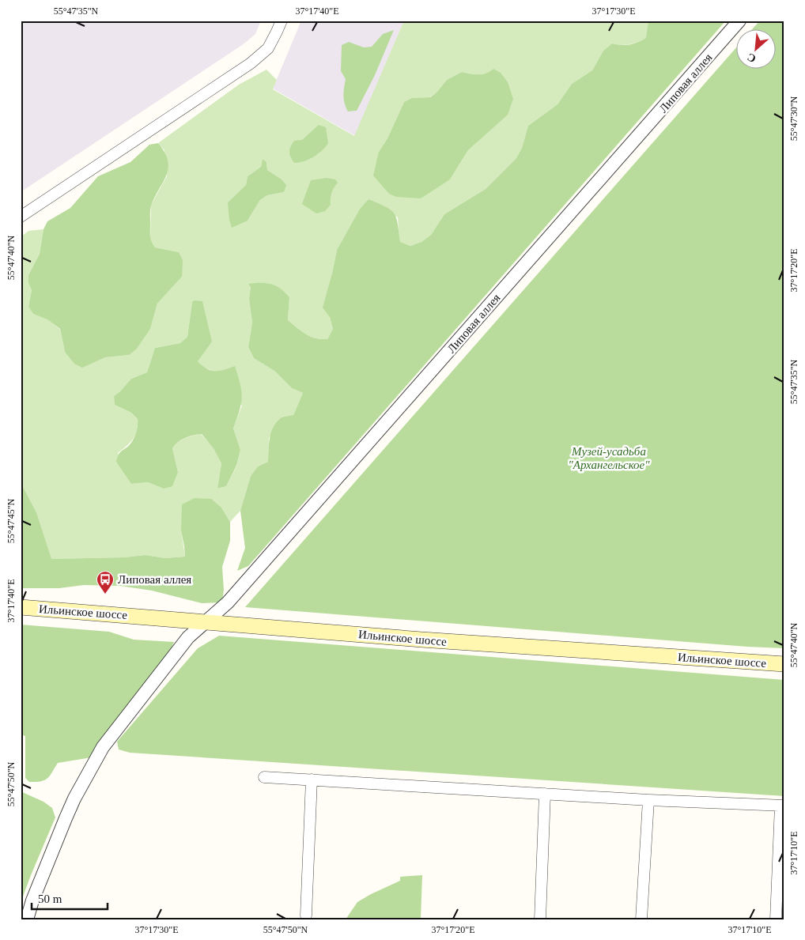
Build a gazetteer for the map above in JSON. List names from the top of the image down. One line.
{"streets":{"main road":["Ильинское шоссе"],"street":["Липовая аллея"]},"crossings":[["Липовая аллея","Ильинское шоссе"]],"parks":["Музей-усадьба \"Архангельское\""],"places":{"bus stop":["Липовая аллея"]},"scale_bar":"50 m","north":"bottom left","coordinates":["55°47'35\"N","37°17'40\"E","37°17'30\"E","55°47'30\"N","55°47'40\"N","37°17'20\"E","55°47'45\"N","55°47'50\"N","37°17'10\"E"]}
